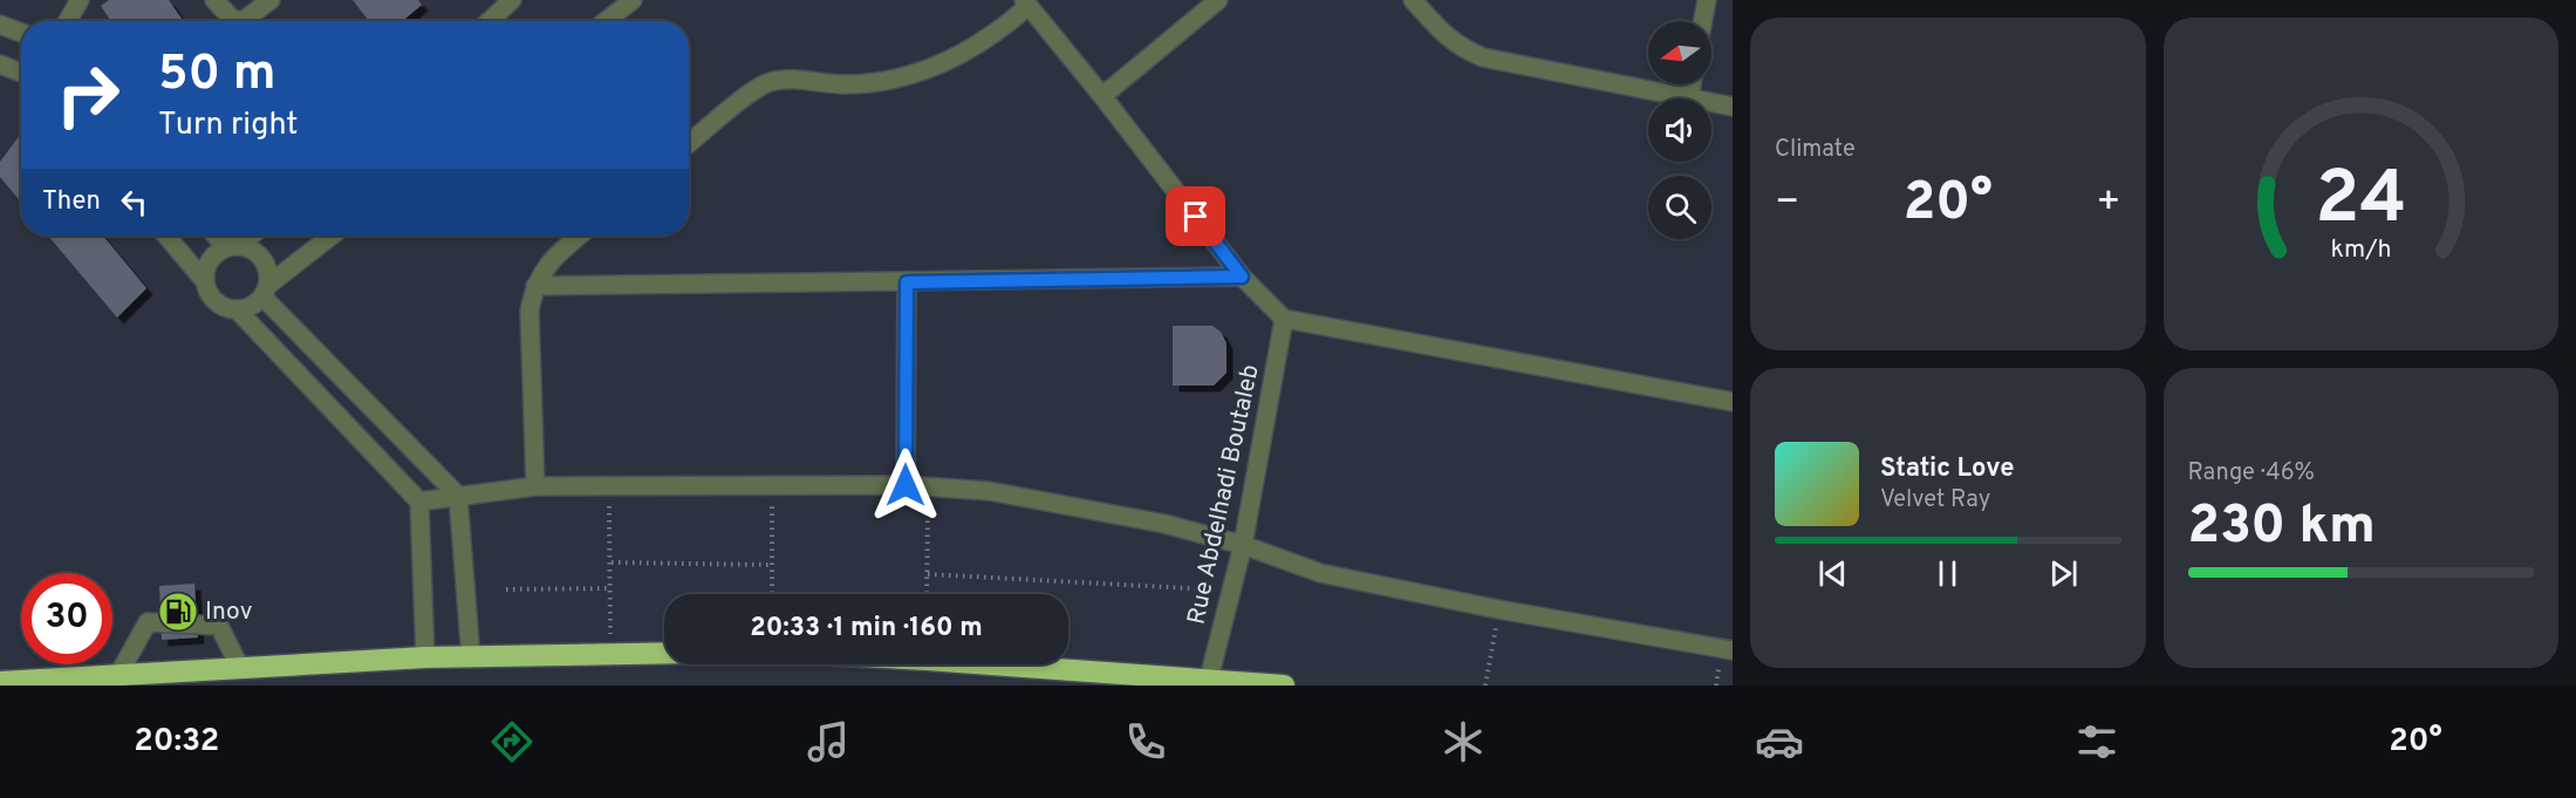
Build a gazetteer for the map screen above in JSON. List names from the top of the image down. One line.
{"streets":{"street":["Rue Abdelhadi Boutaleb"]},"places":{"fuel station":["Inov"]},"north":"left","page":{"tile":["Climate",["Range · 46%","230 km"]],"turn":["50 m","Turn right"],"then":"Then","heat":["−","20°","+"],"song":["Static Love","Velvet Ray"],"limit":"30","trip":"20:33 · 1 min · 160 m","tabs":["20:32","20°"],"gauge":["24","km/h"]}}
